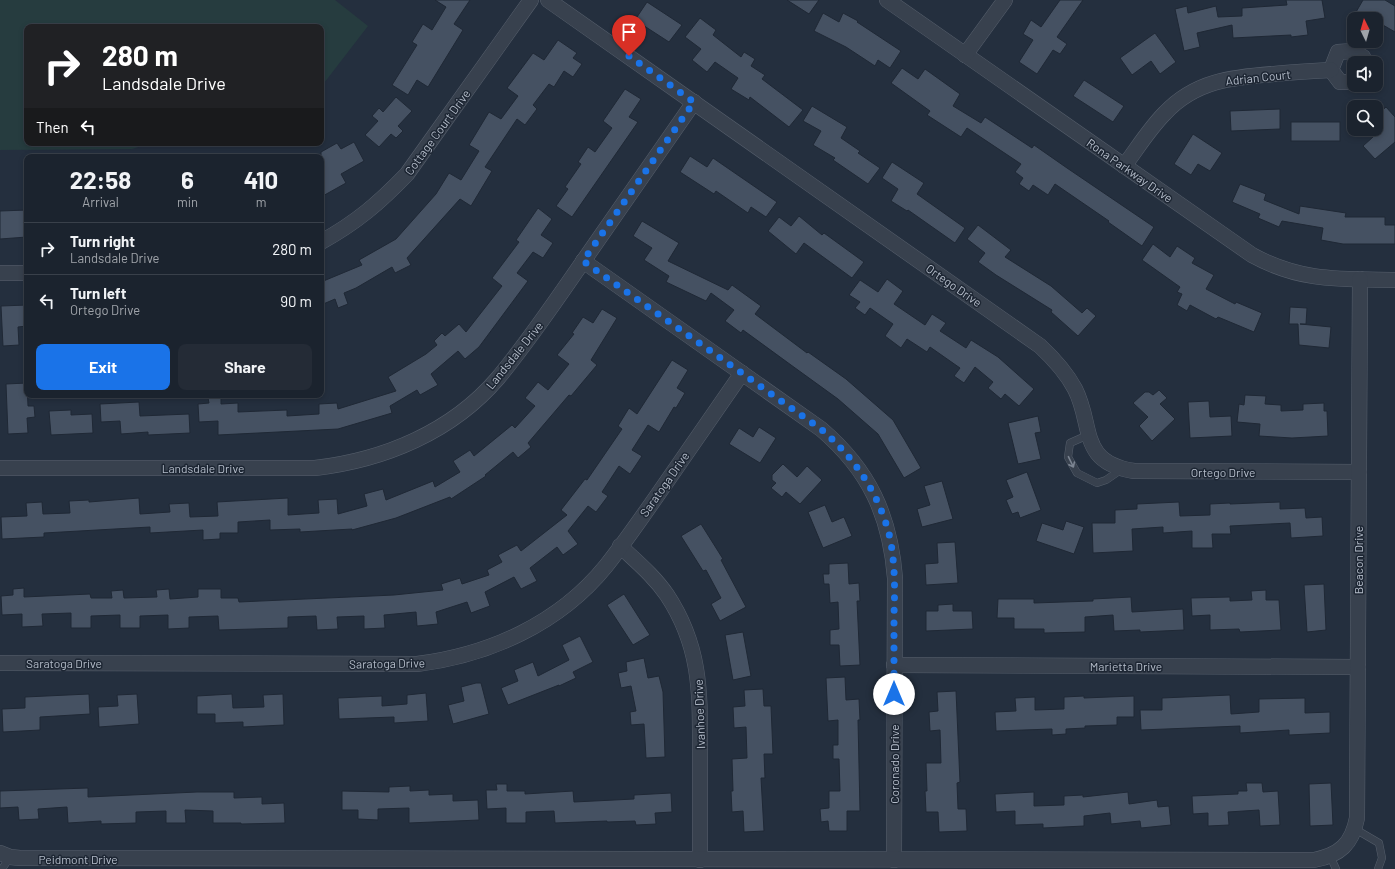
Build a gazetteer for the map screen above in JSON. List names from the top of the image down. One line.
{"streets":{"street":["Adrian Court","Cottage Court Drive","Rona Parkway Drive","Ortego Drive","Landsdale Drive","Saratoga Drive","Beacon Drive","Marietta Drive","Ivanhoe Drive","Coronado Drive","Peidmont Drive"]},"crossings":[["Adrian Court","Rona Parkway Drive"],["Rona Parkway Drive","Beacon Drive"],["Ortego Drive","Landsdale Drive"],["Ortego Drive","Beacon Drive"],["Landsdale Drive","Coronado Drive"],["Saratoga Drive","Ivanhoe Drive"],["Saratoga Drive","Coronado Drive"],["Beacon Drive","Marietta Drive"],["Beacon Drive","Peidmont Drive"],["Marietta Drive","Coronado Drive"],["Ivanhoe Drive","Peidmont Drive"],["Coronado Drive","Peidmont Drive"]],"north":"top","page":{"turn":["280 m","Landsdale Drive"],"then":"Then","eta":["22:58","Arrival","6","min","410","m"],"list":[{"name":"Turn right","note":"Landsdale Drive","value":"280 m"},{"name":"Turn left","note":"Ortego Drive","value":"90 m"}],"buttons":["Exit","Share"]}}
